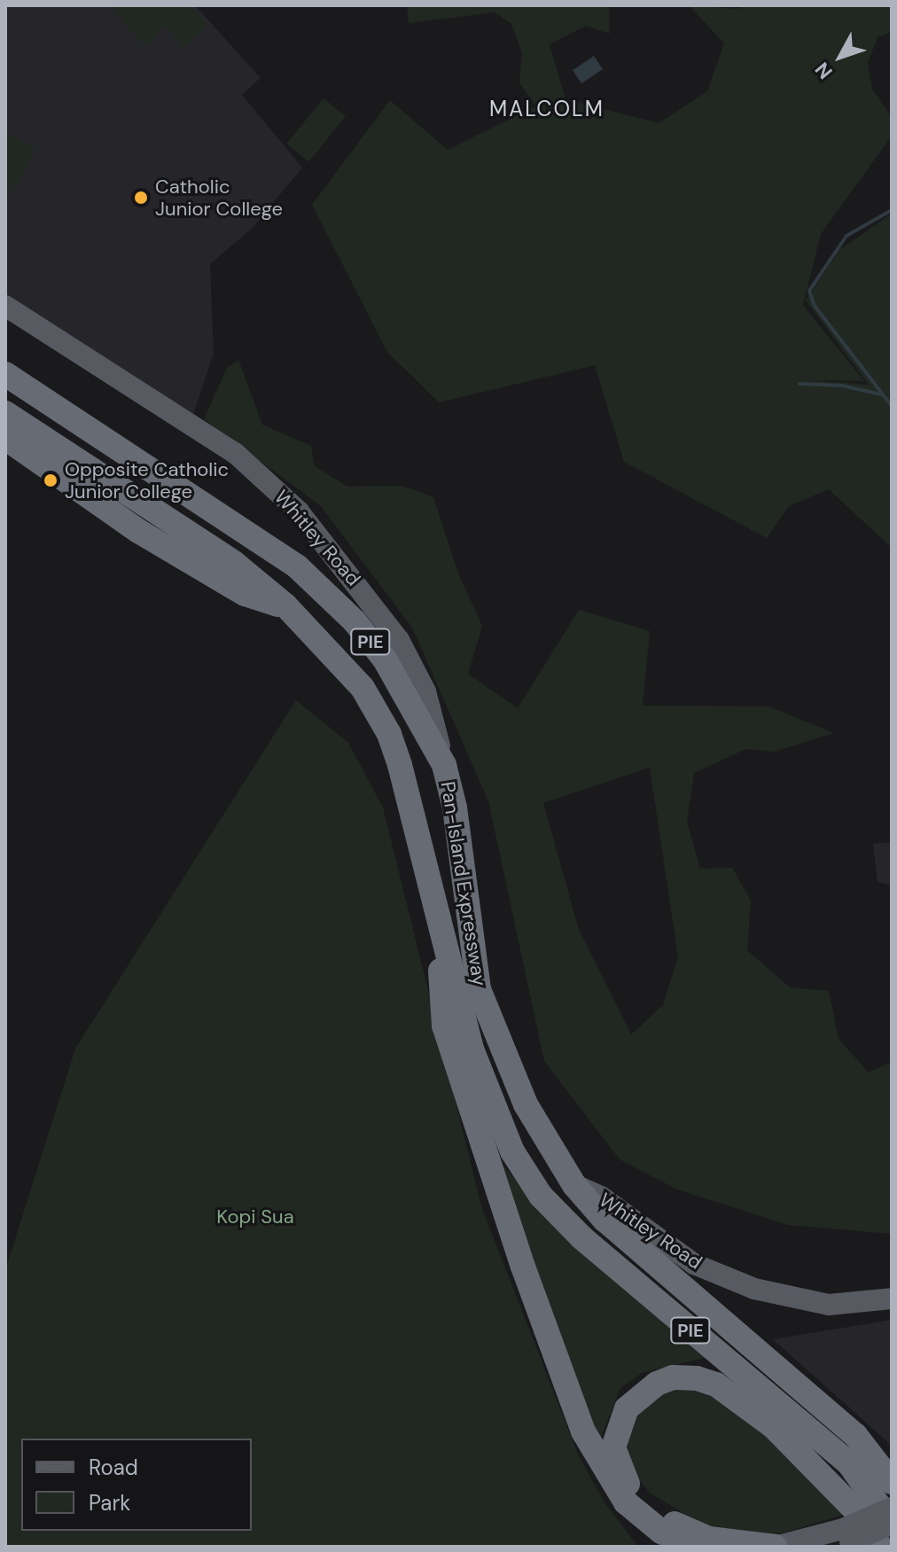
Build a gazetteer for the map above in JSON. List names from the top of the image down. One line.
{"streets":{"highway":["PIE","Pan-Island Expressway"],"main road":["Whitley Road"]},"crossings":[["Whitley Road","Pan-Island Expressway"]],"districts":["MALCOLM"],"parks":["Kopi Sua"],"places":["Catholic Junior College","Opposite Catholic Junior College"],"legend":["Road","Park"],"north":"bottom left"}
